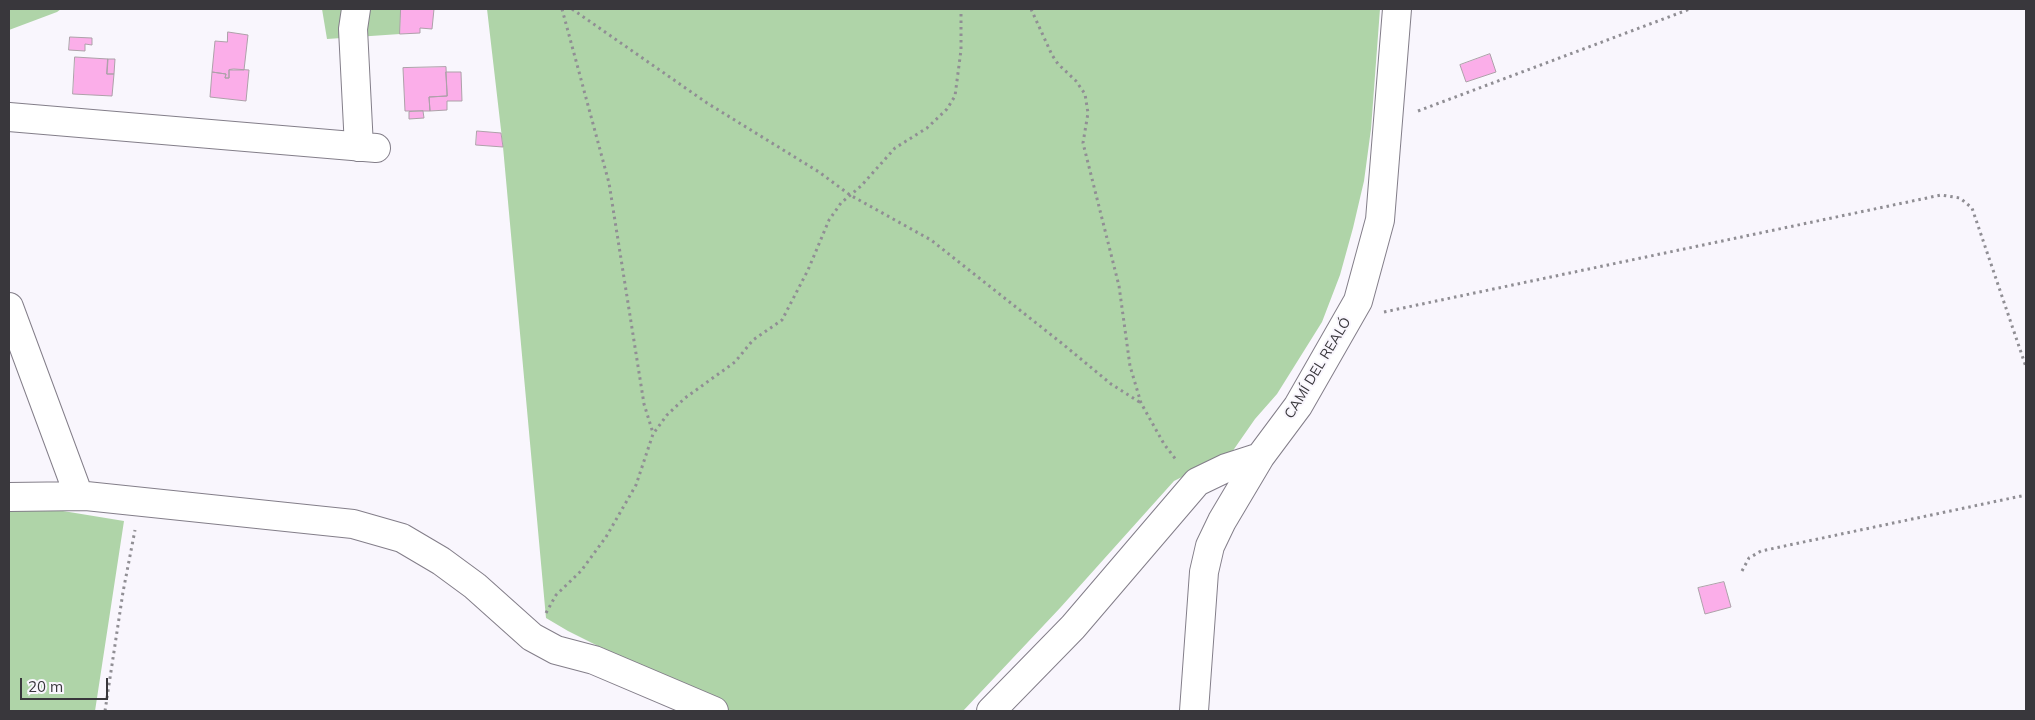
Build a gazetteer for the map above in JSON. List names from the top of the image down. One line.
{"streets":{"street":["CAMÍ DEL REALÓ"]},"scale_bar":"20 m"}
